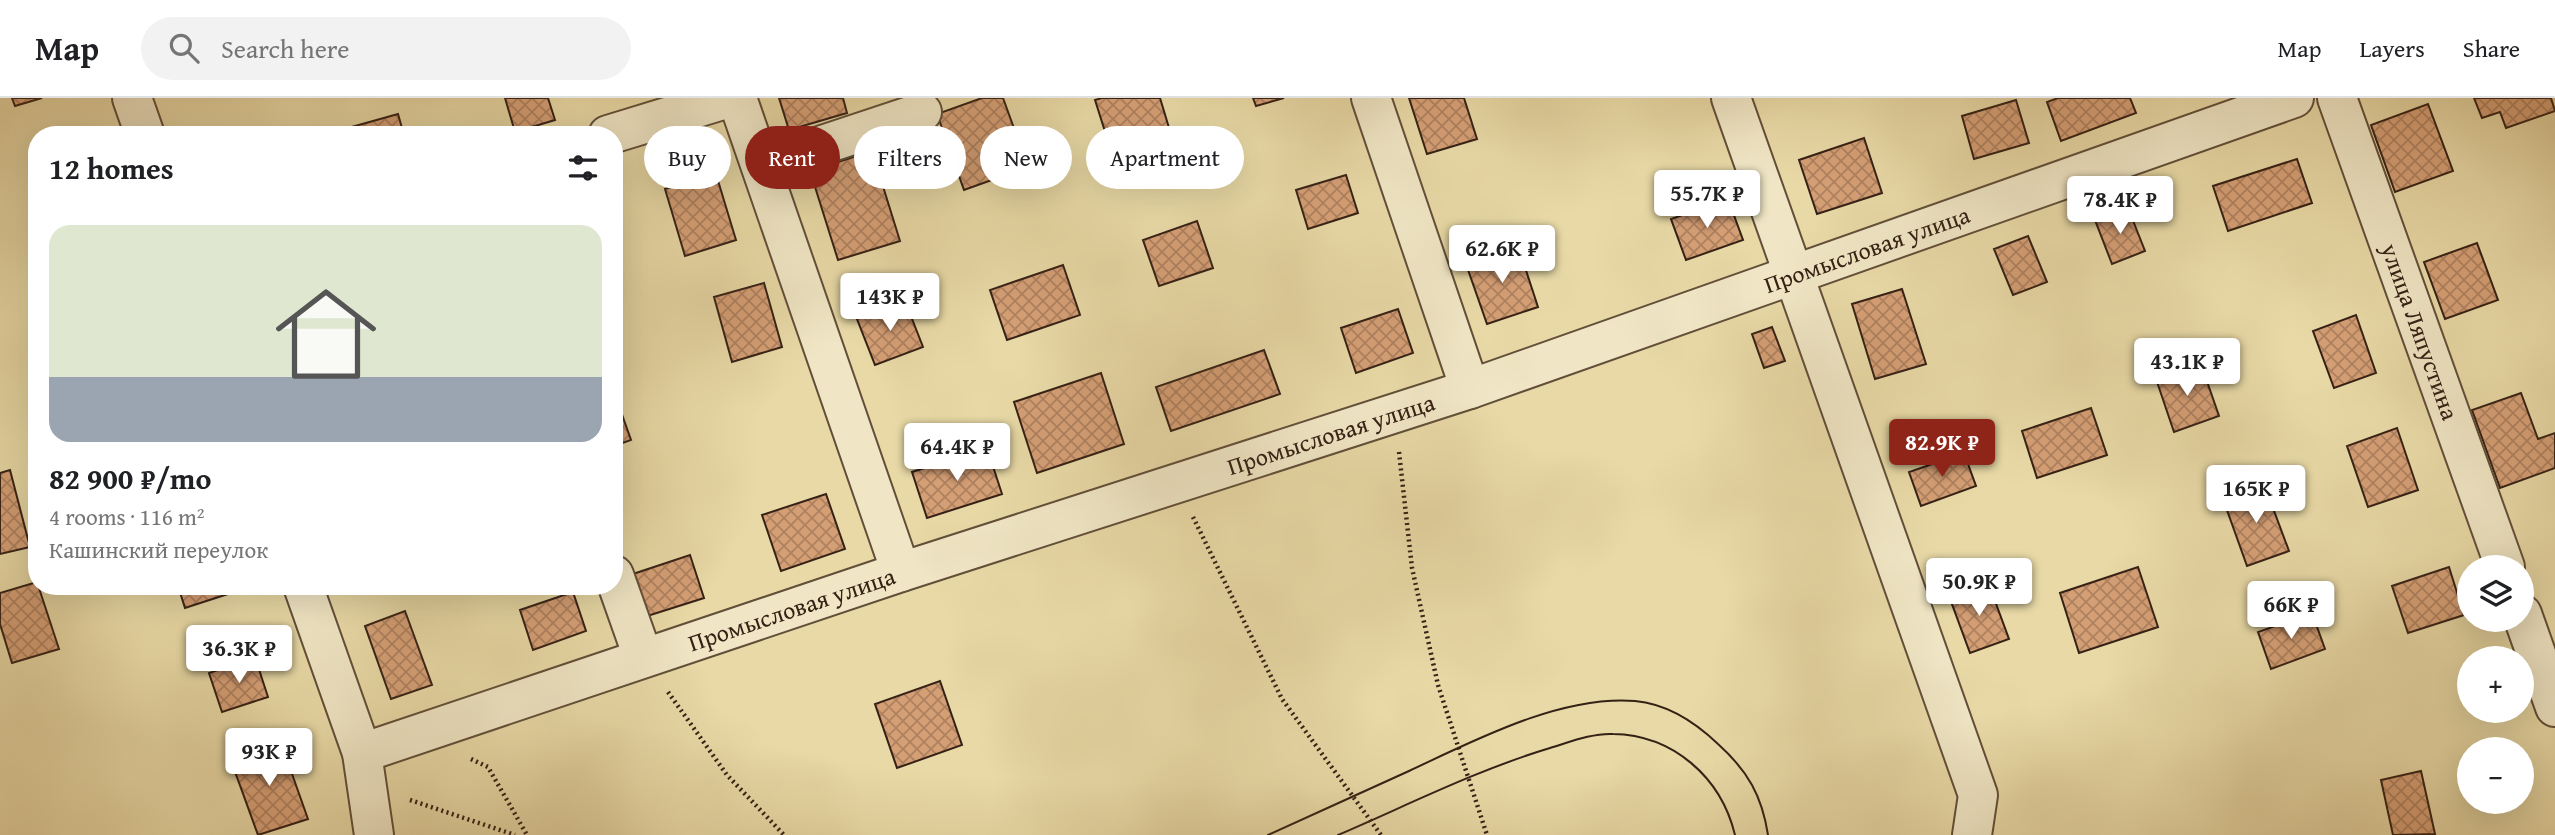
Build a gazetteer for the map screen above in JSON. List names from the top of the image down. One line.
{"streets":{"street":["Промысловая улица","улица Ляпустина"]},"page":{"header":"Map","search":"Search here","nav":["Map","Layers","Share"],"chip":["Buy","Rent","Filters","New","Apartment"],"heading":"12 homes","price":["55.7K ₽","78.4K ₽","62.6K ₽","143K ₽","43.1K ₽","82.9K ₽","64.4K ₽","165K ₽","50.9K ₽","66K ₽","36.3K ₽","93K ₽"],"list":[{"name":"82 900 ₽/mo","note":"4 rooms · 116 m² · Кашинский переулок"}],"map_buttons":["+","−"]}}
